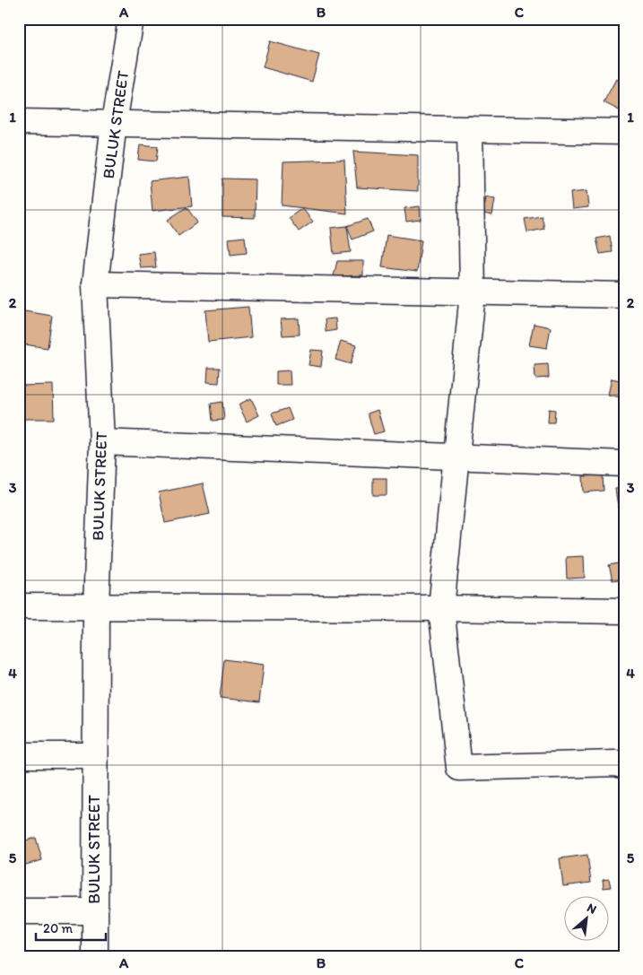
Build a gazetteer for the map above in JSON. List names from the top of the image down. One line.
{"streets":{"street":["BULUK STREET"]},"scale_bar":"20 m","north":"top right","grid":{"columns":["A","B","C"],"rows":["1","2","3","4","5"]}}
